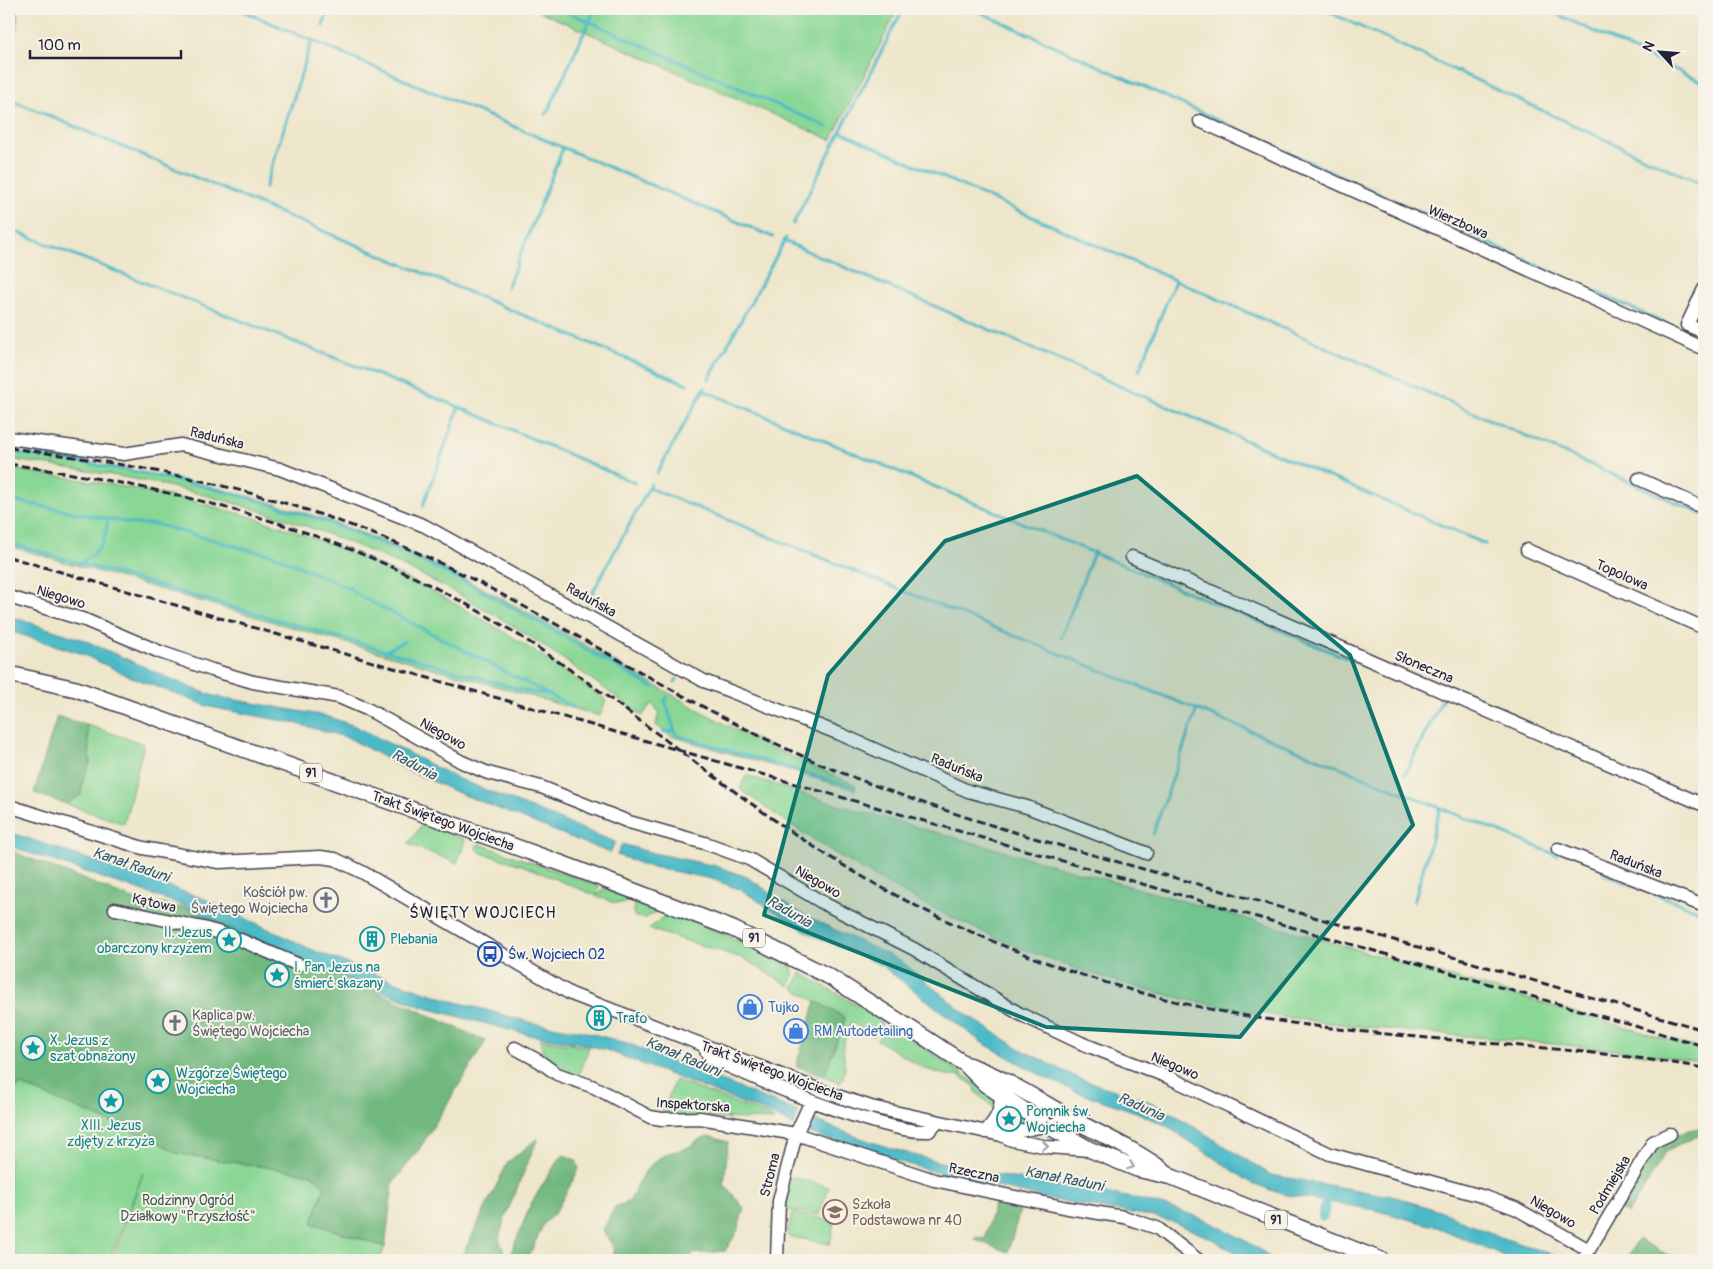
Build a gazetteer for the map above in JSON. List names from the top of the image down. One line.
{"streets":{"main road":["91","Trakt Świętego Wojciecha"],"street":["Wierzbowa","Raduńska","Topolowa","Niegowo","Słoneczna","Kątowa","Inspektorska","Rzeczna","Stroma","Podmiejska"]},"crossings":[["Niegowo","Podmiejska"],["Inspektorska","Rzeczna"],["Inspektorska","Stroma"],["Rzeczna","Stroma"]],"districts":["ŚWIĘTY WOJCIECH"],"water":["Radunia","Kanał Raduni"],"parks":["Rodzinny Ogród Działkowy \"Przyszłość\""],"places":{"church":["Kościół pw. Świętego Wojciecha","Kaplica pw. Świętego Wojciecha"],"building":["Plebania","Trafo"],"place":["II. Jezus obarczony krzyżem","I. Pan Jezus na śmierć skazany","X. Jezus z szat obnażony","Wzgórze Świętego Wojciecha","XIII. Jezus zdjęty z krzyża","Pomnik św. Wojciecha"],"bus stop":["Św. Wojciech 02"],"shop":["Tujko","RM Autodetailing"],"school or university":["Szkoła Podstawowa nr 40"]},"scale_bar":"100 m","north":"top left"}
